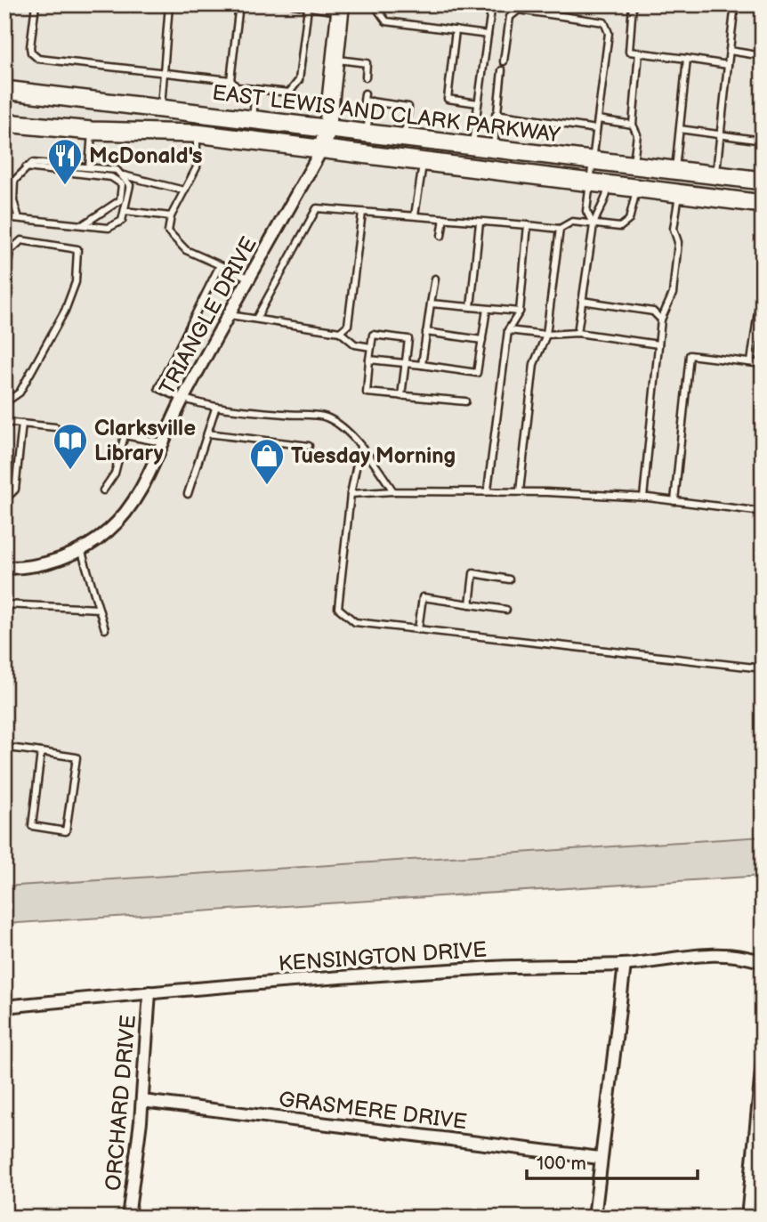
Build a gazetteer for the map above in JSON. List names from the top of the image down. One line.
{"streets":{"main road":["EAST LEWIS AND CLARK PARKWAY"],"street":["TRIANGLE DRIVE","KENSINGTON DRIVE","ORCHARD DRIVE","GRASMERE DRIVE"]},"crossings":[["EAST LEWIS AND CLARK PARKWAY","TRIANGLE DRIVE"],["KENSINGTON DRIVE","ORCHARD DRIVE"],["ORCHARD DRIVE","GRASMERE DRIVE"]],"places":{"restaurant":["McDonald's"],"library":["Clarksville Library"],"shop":["Tuesday Morning"]},"scale_bar":"100 m"}
